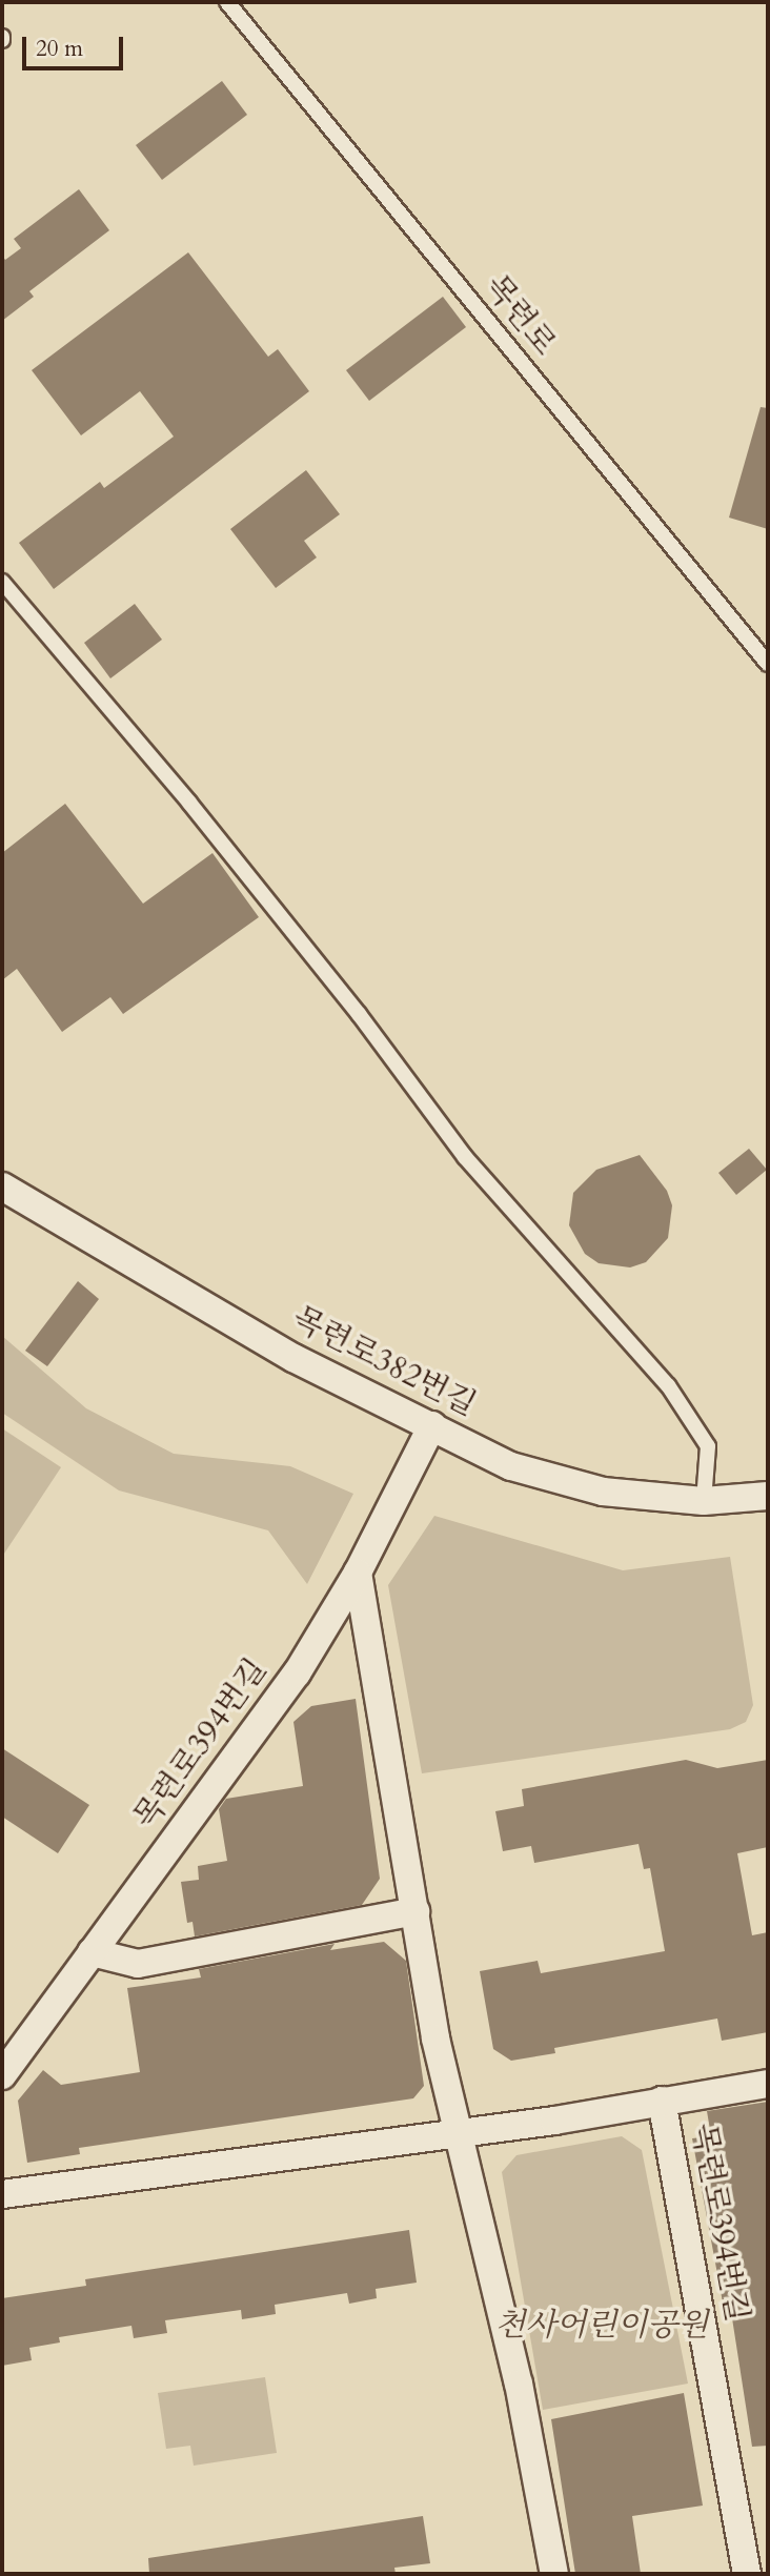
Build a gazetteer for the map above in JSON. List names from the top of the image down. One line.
{"streets":{"street":["목련로382번길","목련로394번길"],"lane":["목련로"]},"crossings":[["목련로382번길","목련로394번길"]],"parks":["천사어린이공원"],"scale_bar":"20 m"}
